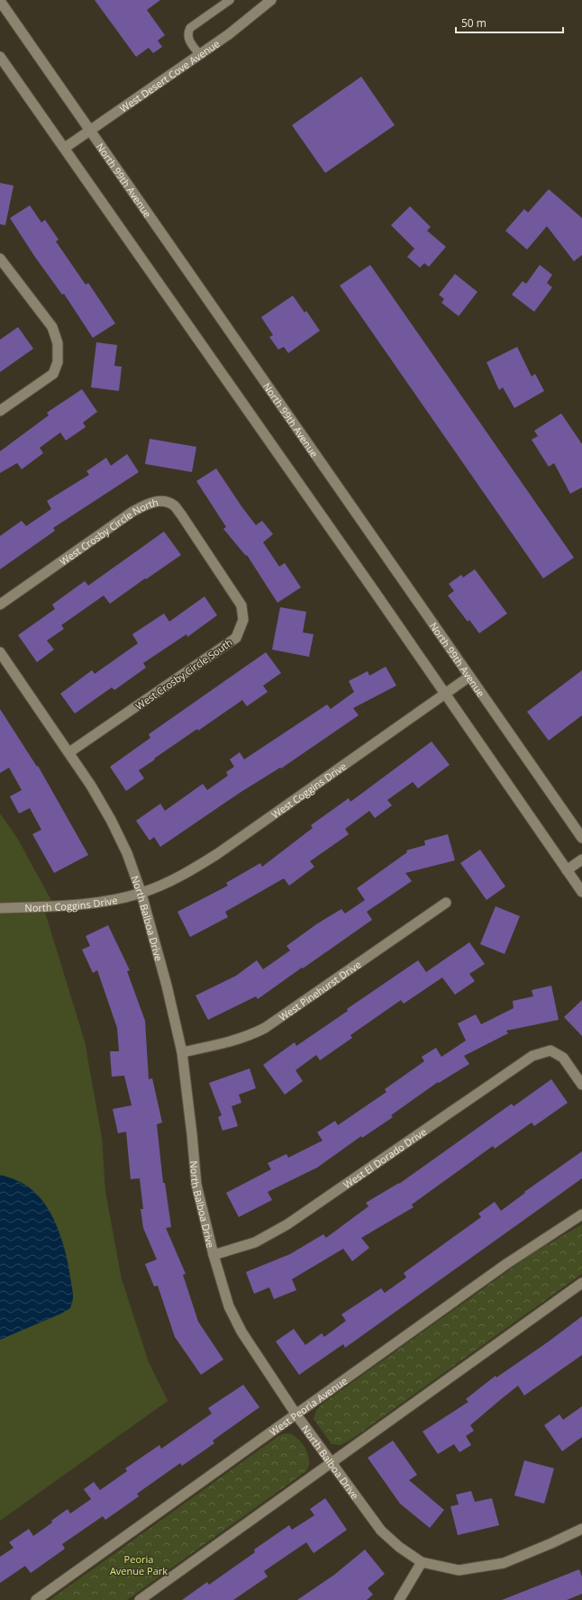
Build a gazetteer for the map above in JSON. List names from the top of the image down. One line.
{"streets":{"street":["West Desert Cove Avenue","North 99th Avenue","West Crosby Circle North","West Crosby Circle South","West Coggins Drive","North Coggins Drive","North Balboa Drive","West Pinehurst Drive","West El Dorado Drive","West Peoria Avenue"]},"crossings":[["West Desert Cove Avenue","North 99th Avenue"],["North 99th Avenue","West Coggins Drive"],["West Crosby Circle North","West Crosby Circle South"],["West Crosby Circle South","North Balboa Drive"],["West Coggins Drive","North Coggins Drive"],["West Coggins Drive","North Balboa Drive"],["North Coggins Drive","North Balboa Drive"],["North Balboa Drive","West Pinehurst Drive"],["North Balboa Drive","West El Dorado Drive"],["North Balboa Drive","West Peoria Avenue"]],"parks":["Peoria Avenue Park"],"scale_bar":"50 m"}
